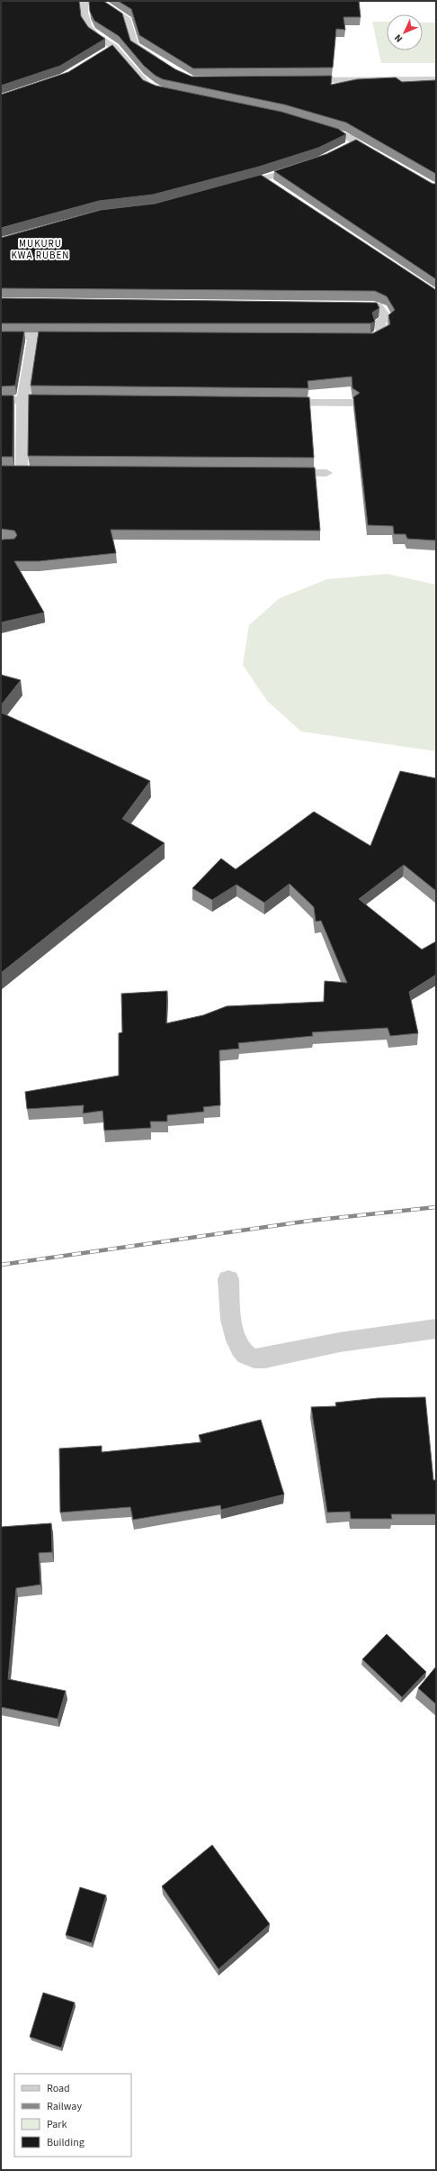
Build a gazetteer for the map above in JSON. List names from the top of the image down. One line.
{"districts":["MUKURU KWA RUBEN"],"legend":["Road","Railway","Park","Building"],"north":"bottom left"}
